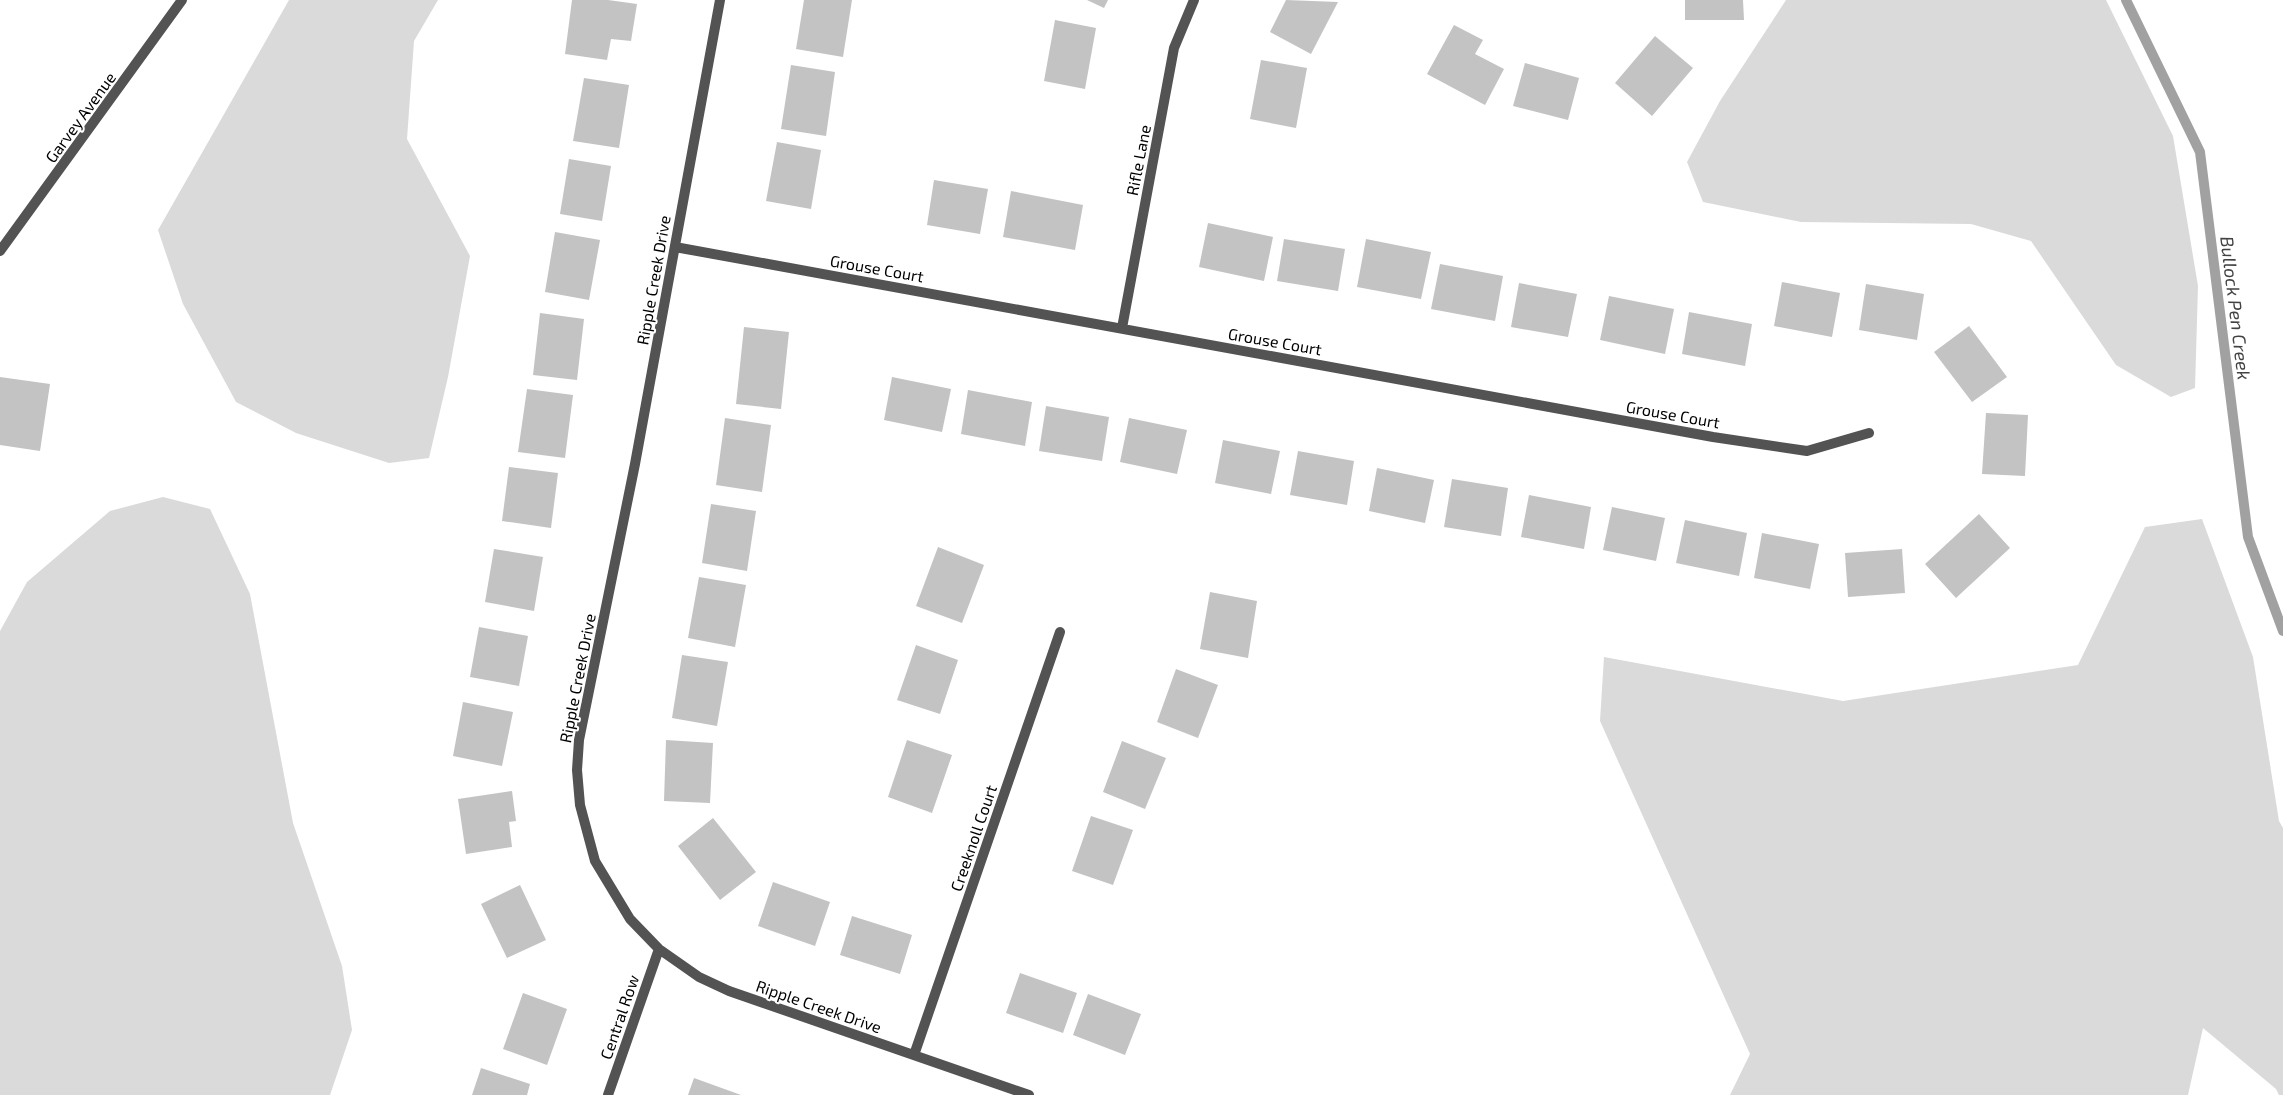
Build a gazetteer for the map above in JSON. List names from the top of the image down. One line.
{"streets":{"street":["Garvey Avenue","Rifle Lane","Grouse Court","Ripple Creek Drive","Creeknoll Court","Central Row"]},"crossings":[["Rifle Lane","Grouse Court"],["Grouse Court","Ripple Creek Drive"],["Ripple Creek Drive","Creeknoll Court"],["Ripple Creek Drive","Central Row"]],"water":["Bullock Pen Creek"]}
